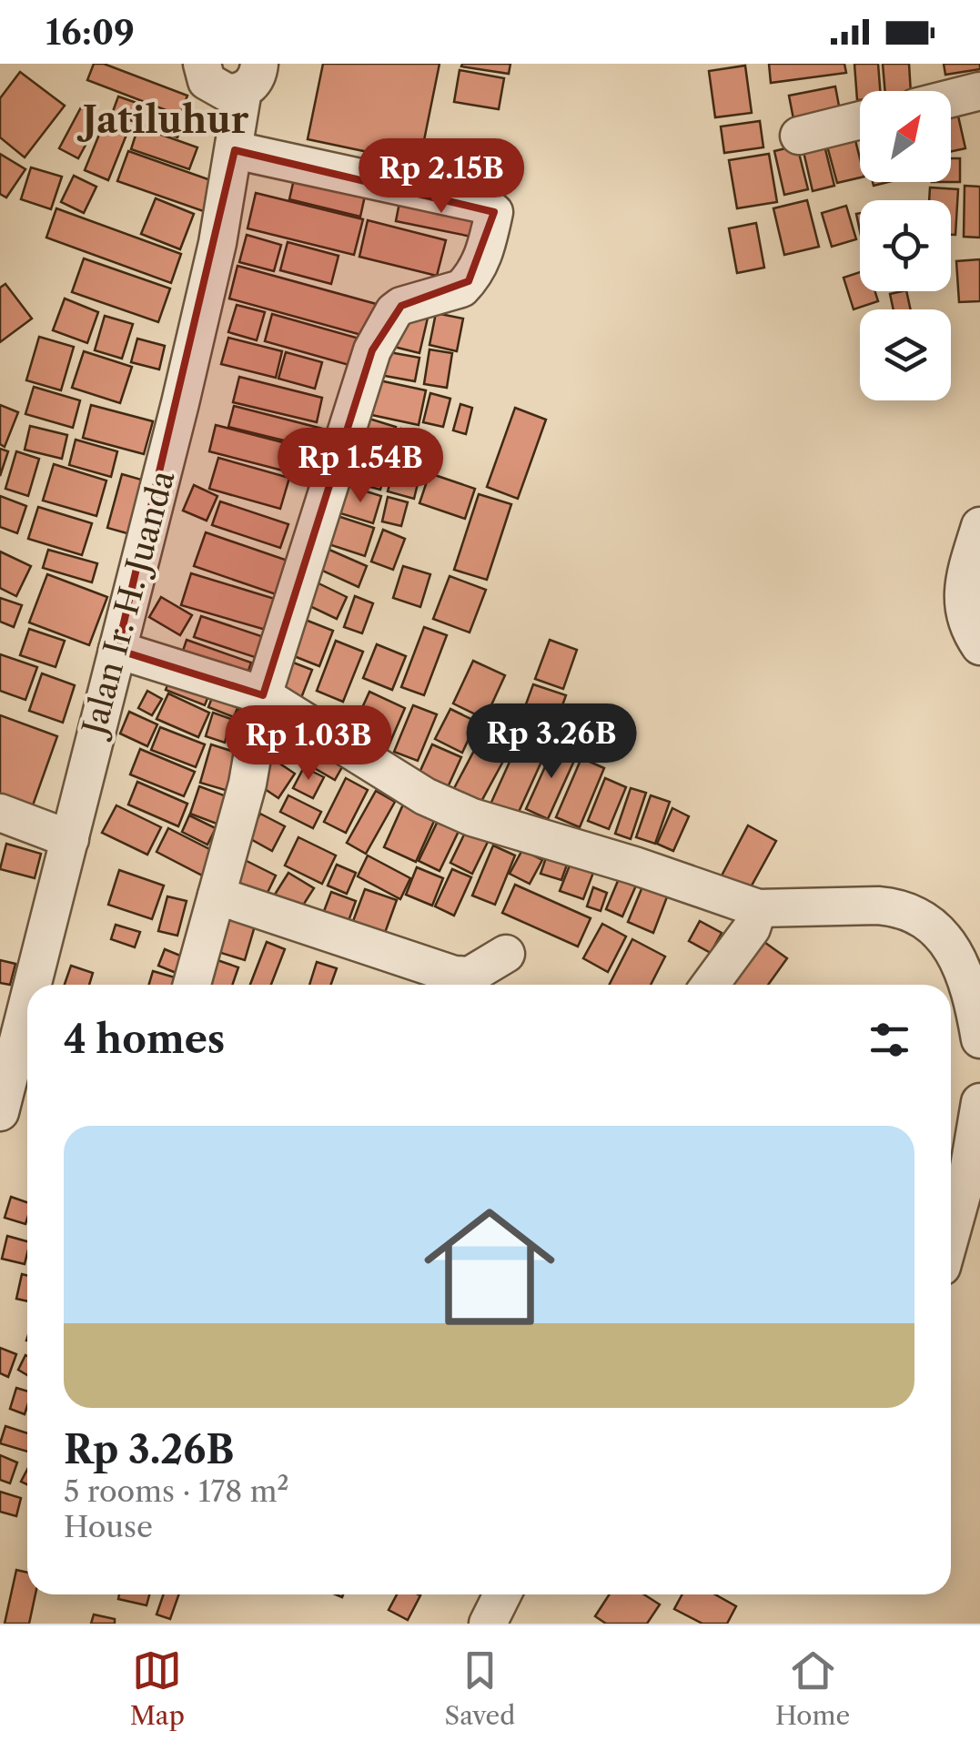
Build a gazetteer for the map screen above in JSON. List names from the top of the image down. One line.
{"streets":{"street":["Jalan Ir. H. Juanda"]},"districts":["Jatiluhur"],"north":"top right","page":{"status":"16:09","price":["Rp 2.15B","Rp 1.54B","Rp 3.26B","Rp 1.03B"],"heading":"4 homes","list":[{"name":"Rp 3.26B","note":"5 rooms · 178 m² · House"}],"tabs":["Map","Saved","Home"]}}
